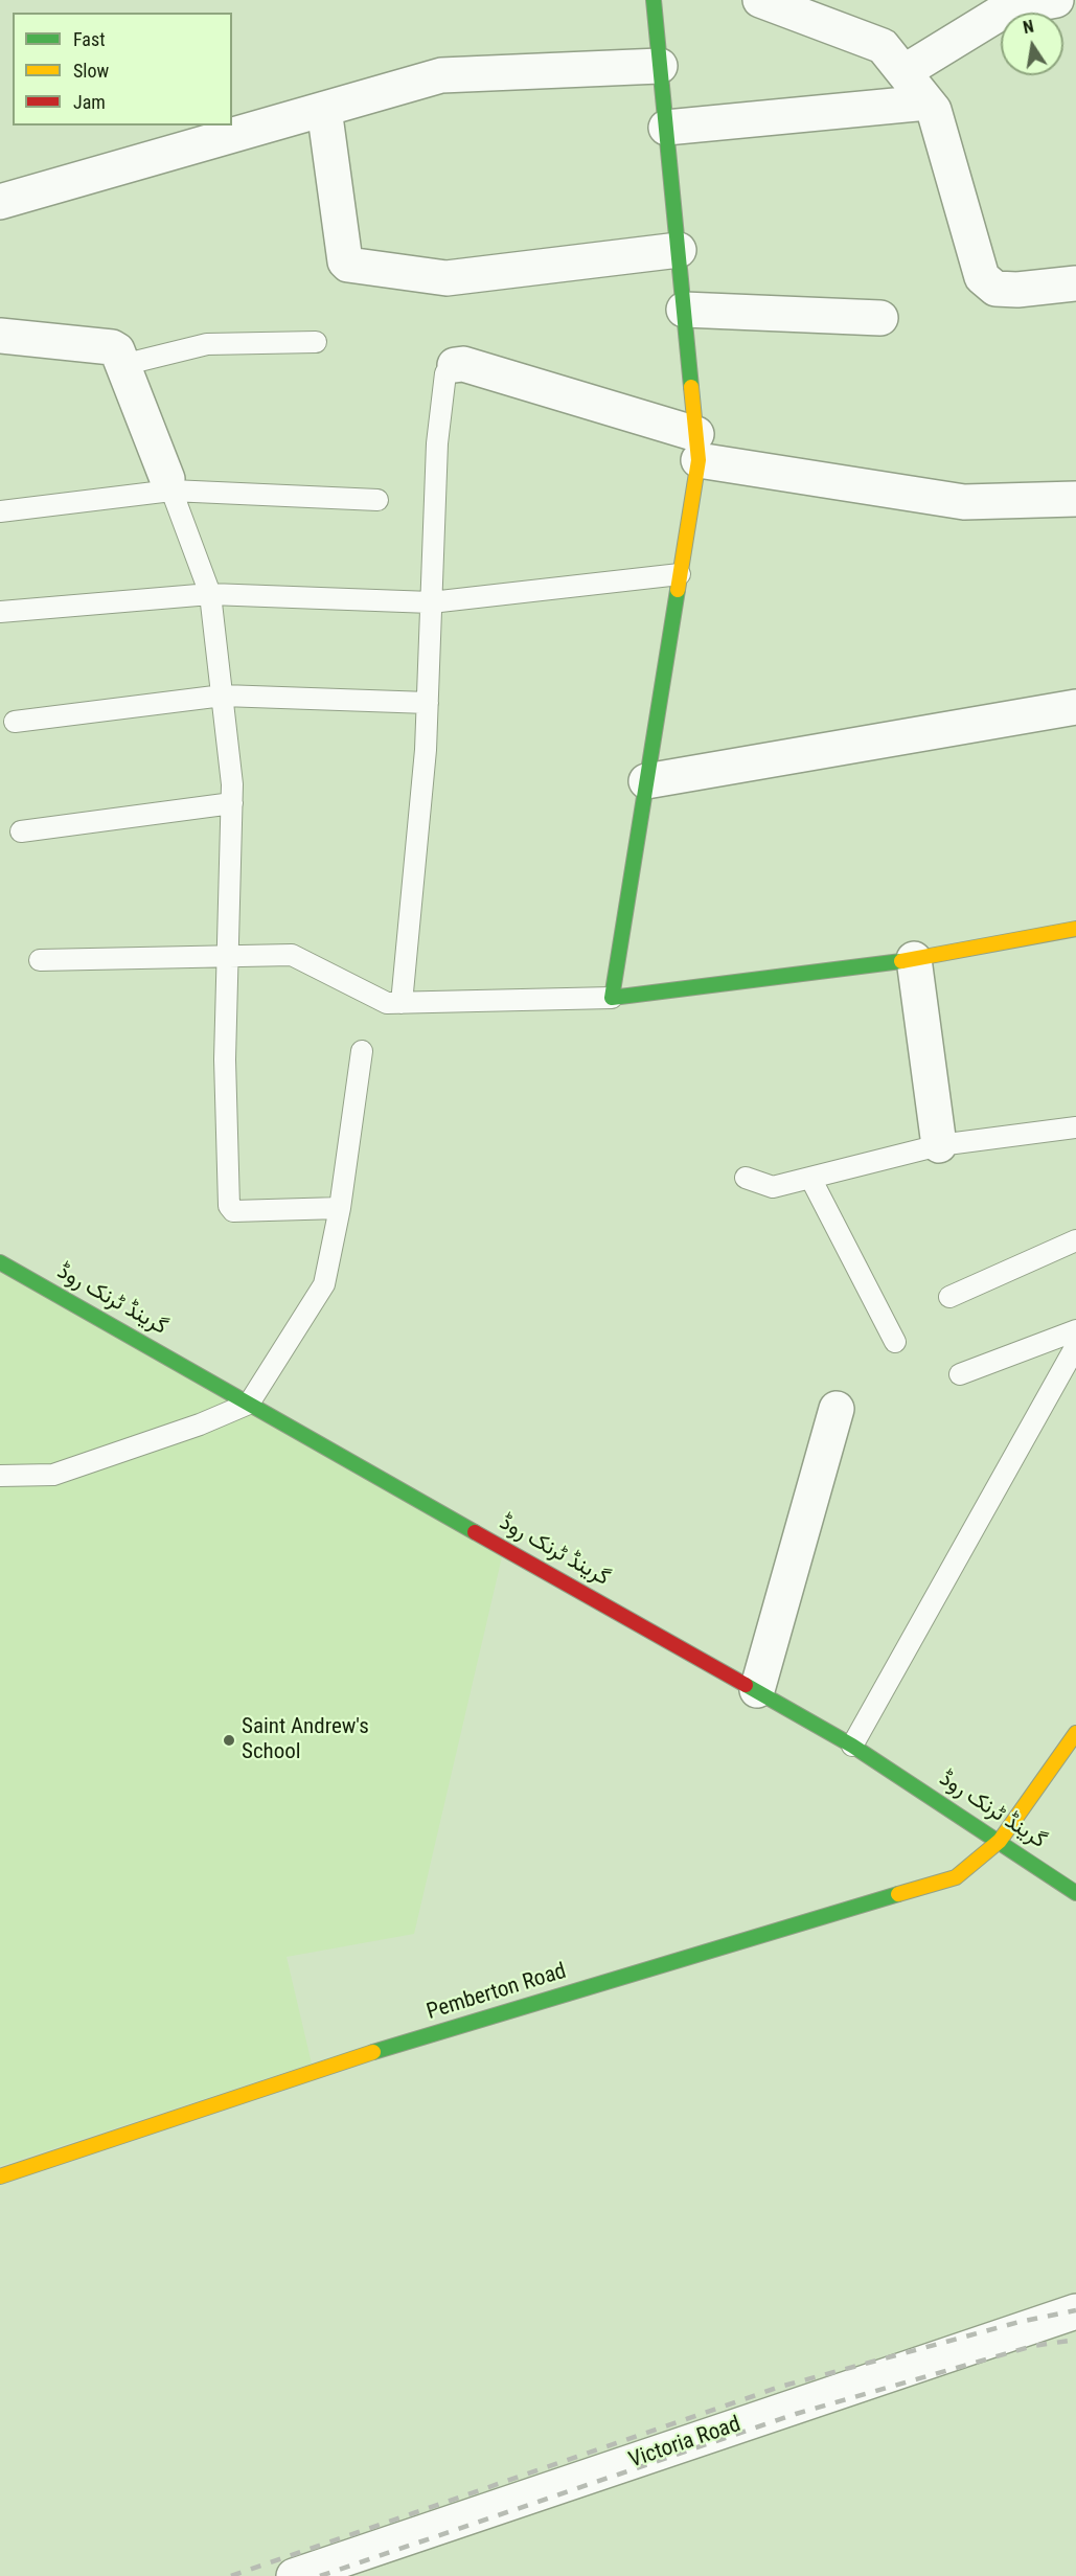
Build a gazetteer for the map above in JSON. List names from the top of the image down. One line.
{"streets":{"street":["گرینڈ ٹرنک روڈ","Pemberton Road","Victoria Road"]},"crossings":[["گرینڈ ٹرنک روڈ","Pemberton Road"]],"places":["Saint Andrew's School"],"legend":["Fast","Slow","Jam"],"north":"top"}
